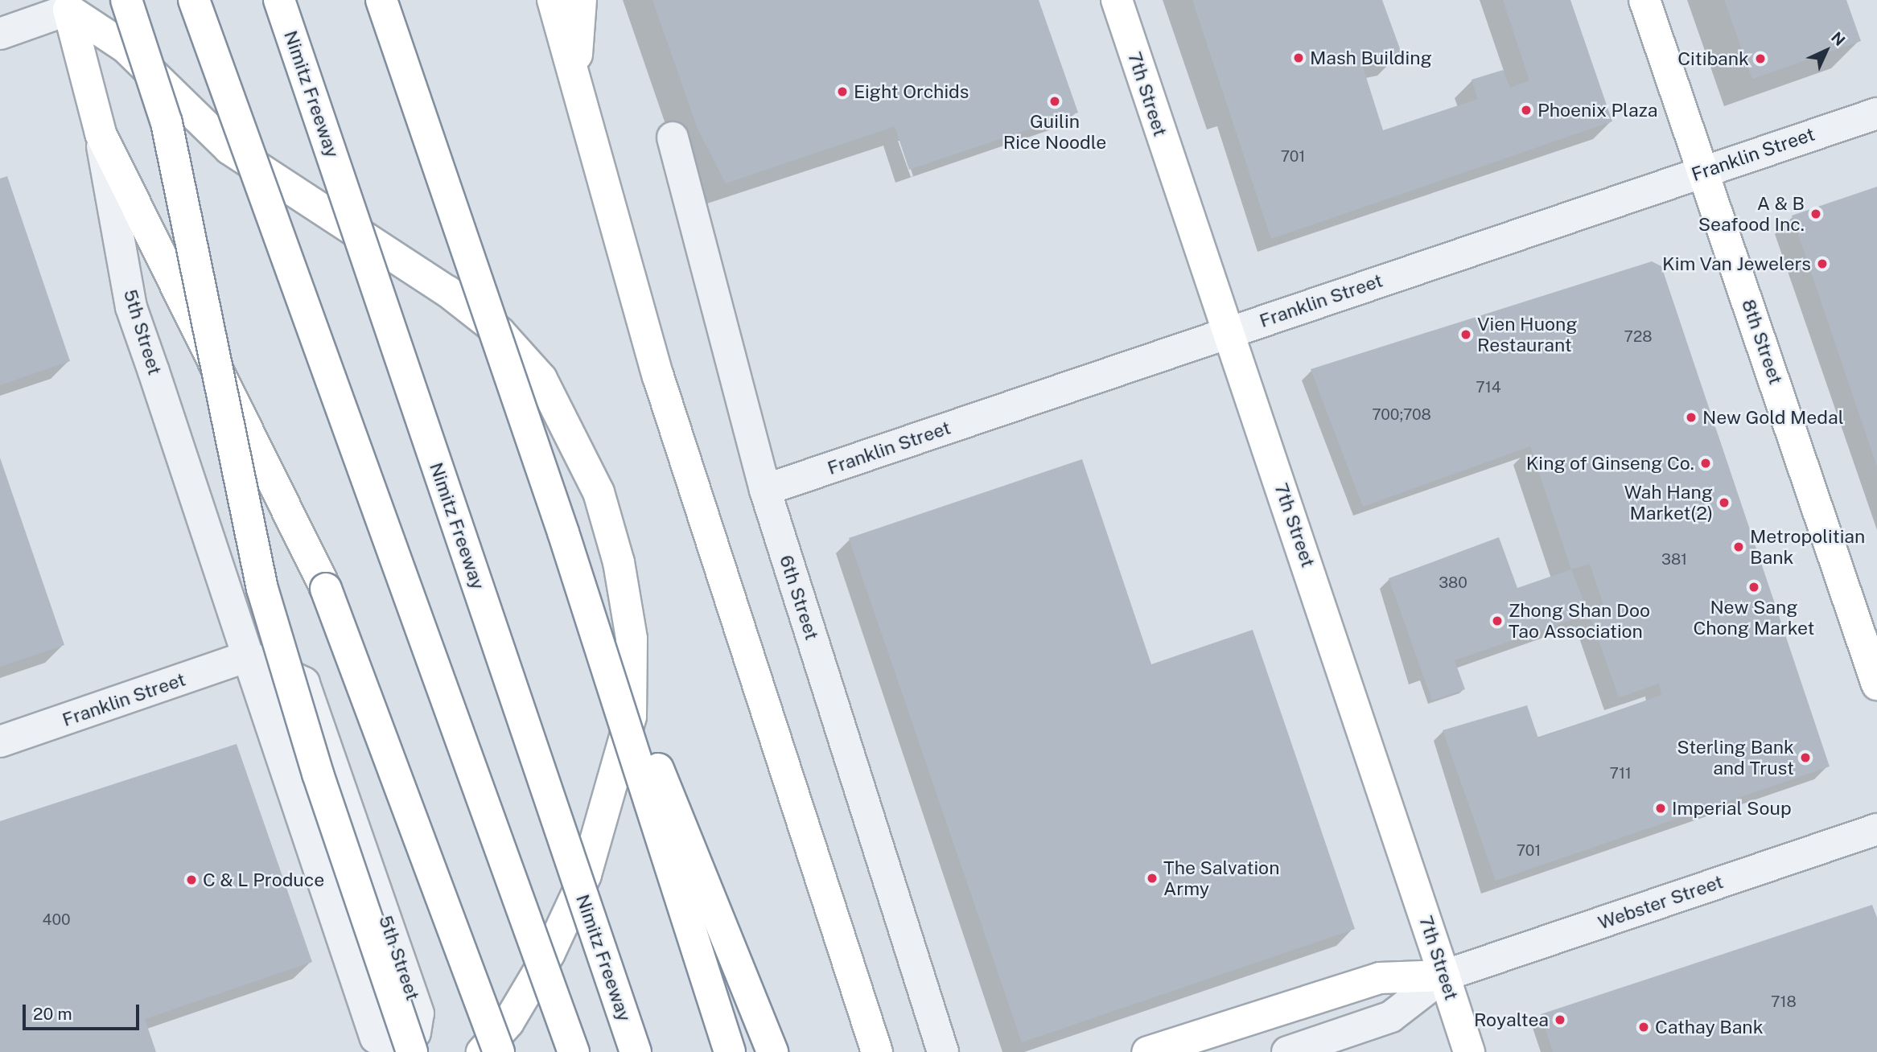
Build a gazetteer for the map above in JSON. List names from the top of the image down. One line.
{"streets":{"main road":["Nimitz Freeway","7th Street","5th Street","8th Street","Webster Street"],"street":["Franklin Street","6th Street"]},"crossings":[["7th Street","Franklin Street"],["7th Street","Webster Street"],["Franklin Street","5th Street"],["Franklin Street","8th Street"],["Franklin Street","6th Street"]],"places":["Mash Building","Citibank","Eight Orchids","Guilin Rice Noodle","Phoenix Plaza","A & B Seafood Inc.","Kim Van Jewelers","Vien Huong Restaurant","New Gold Medal","King of Ginseng Co.","Wah Hang Market(2)","Metropolitian Bank","New Sang Chong Market","Zhong Shan Doo Tao Association","Sterling Bank and Trust","Imperial Soup","The Salvation Army","C & L Produce","Royaltea","Cathay Bank"],"house_numbers":["701","728","714","700;708","381","380","711","701","400","718"],"scale_bar":"20 m","north":"top right"}
